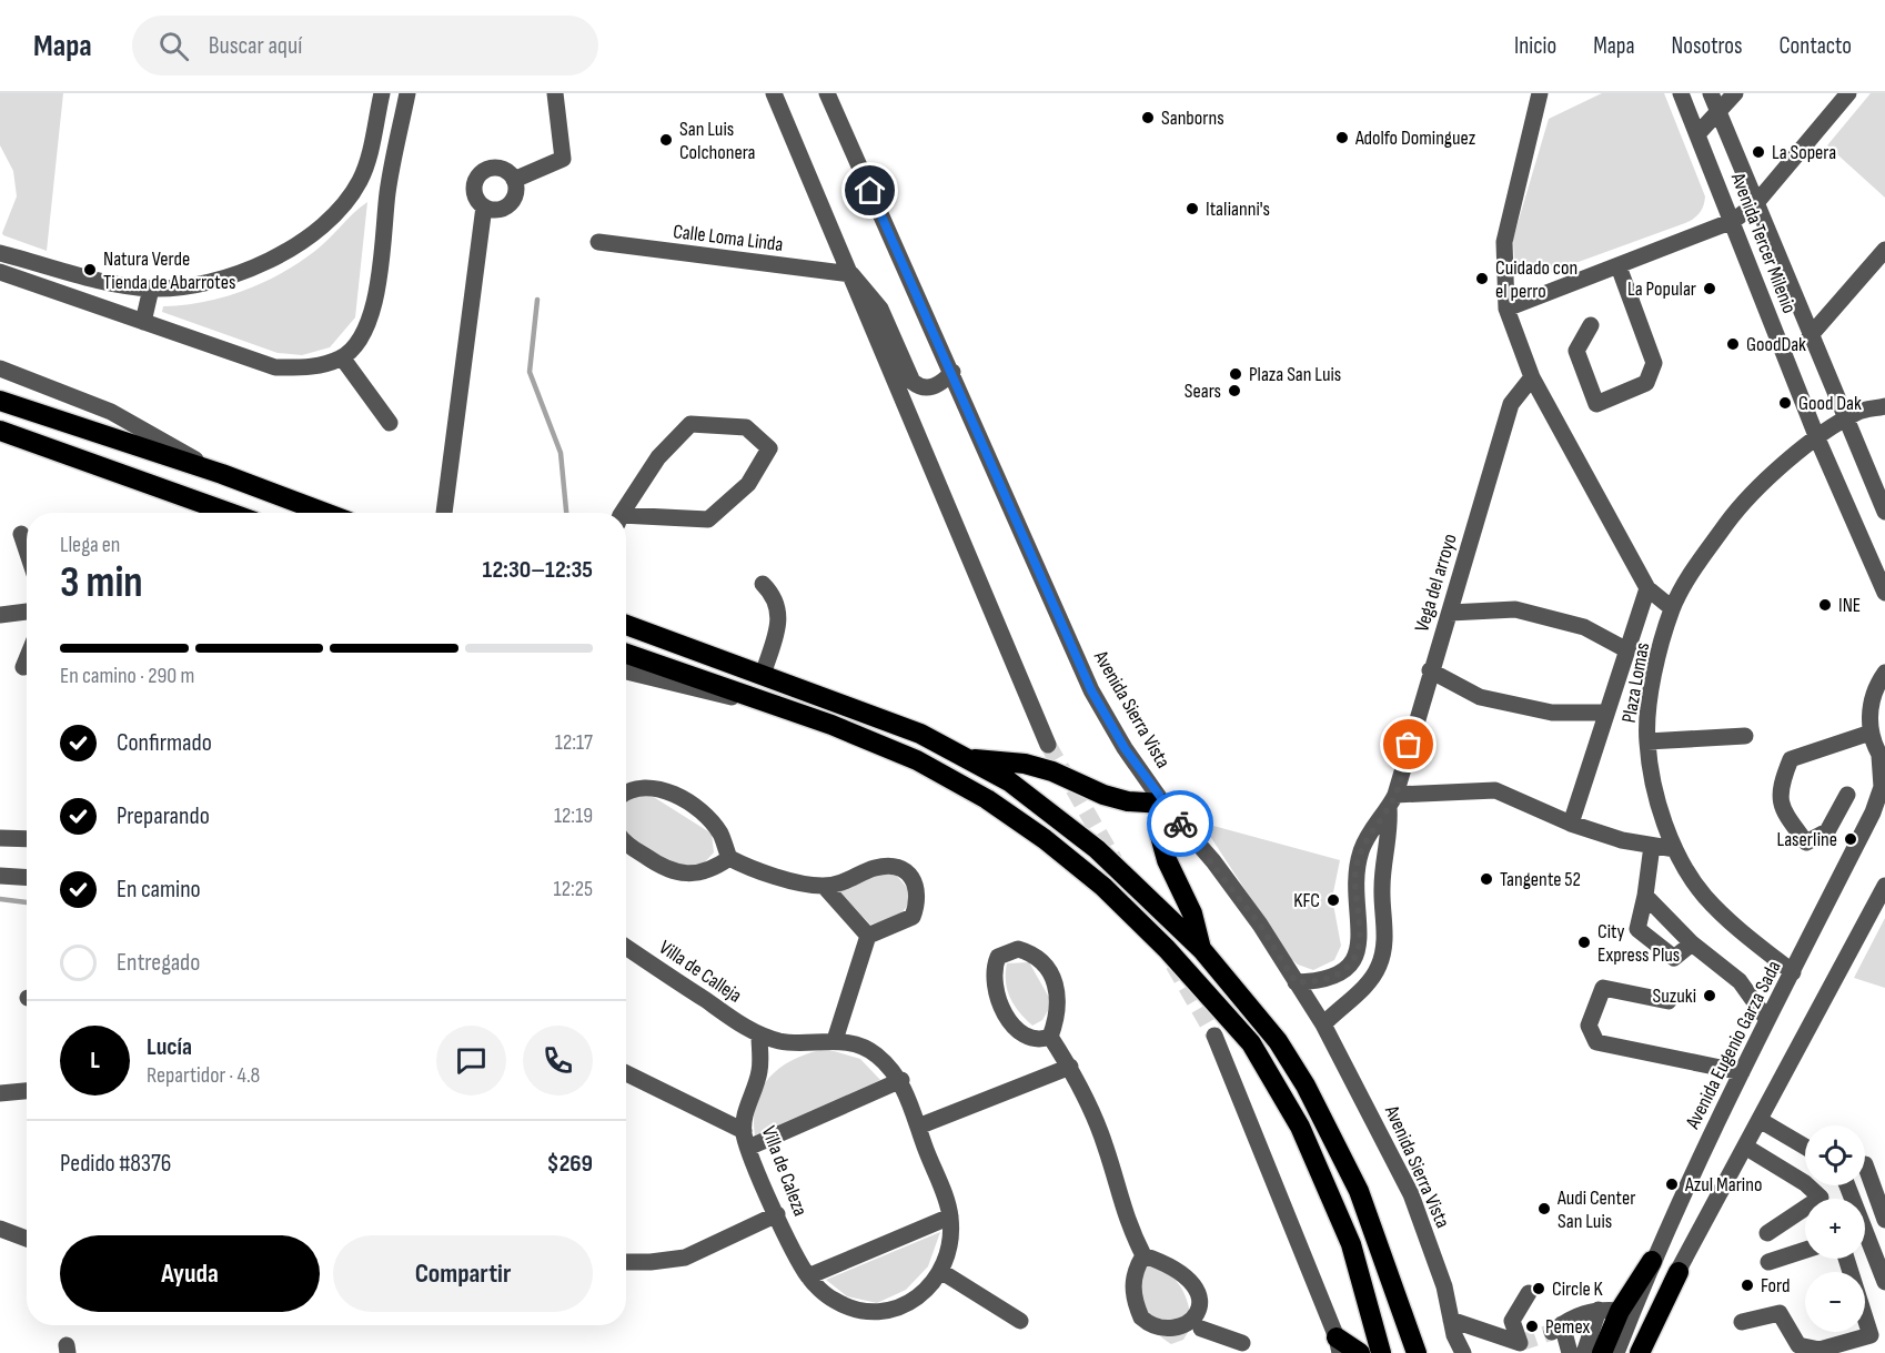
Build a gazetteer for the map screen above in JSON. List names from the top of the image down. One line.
{"streets":{"street":["Calle Loma Linda","Avenida Tercer Milenio","Vega del arroyo","Plaza Lomas","Avenida Sierra Vista","Villa de Calleja","Avenida Eugenio Garza Sada","Villa de Caleza"]},"crossings":[["Avenida Tercer Milenio","Plaza Lomas"],["Vega del arroyo","Avenida Sierra Vista"],["Plaza Lomas","Avenida Eugenio Garza Sada"],["Villa de Calleja","Villa de Caleza"]],"places":["Sanborns","Adolfo Dominguez","San Luis Colchonera","La Sopera","Italianni's","Natura Verde Tienda de Abarrotes","Cuidado con el perro","La Popular","GoodDak","Plaza San Luis","Sears","Good Dak","INE","Laserline","Tangente 52","KFC","City Express Plus","Suzuki","Azul Marino","Audi Center San Luis","Ford","Circle K","Pemex"],"page":{"header":"Mapa","search":"Buscar aquí","nav":["Inicio","Mapa","Nosotros","Contacto"],"heading":["3 min","Llega en","12:30–12:35"],"panel":["Lucía","Repartidor · 4.8","Pedido #8376","$269"],"bar":"En camino · 290 m","list":[["Confirmado","12:17"],["Preparando","12:19"],["En camino","12:25"],"Entregado"],"round":"L","map_buttons":["+","−"],"buttons":["Ayuda","Compartir"]}}
